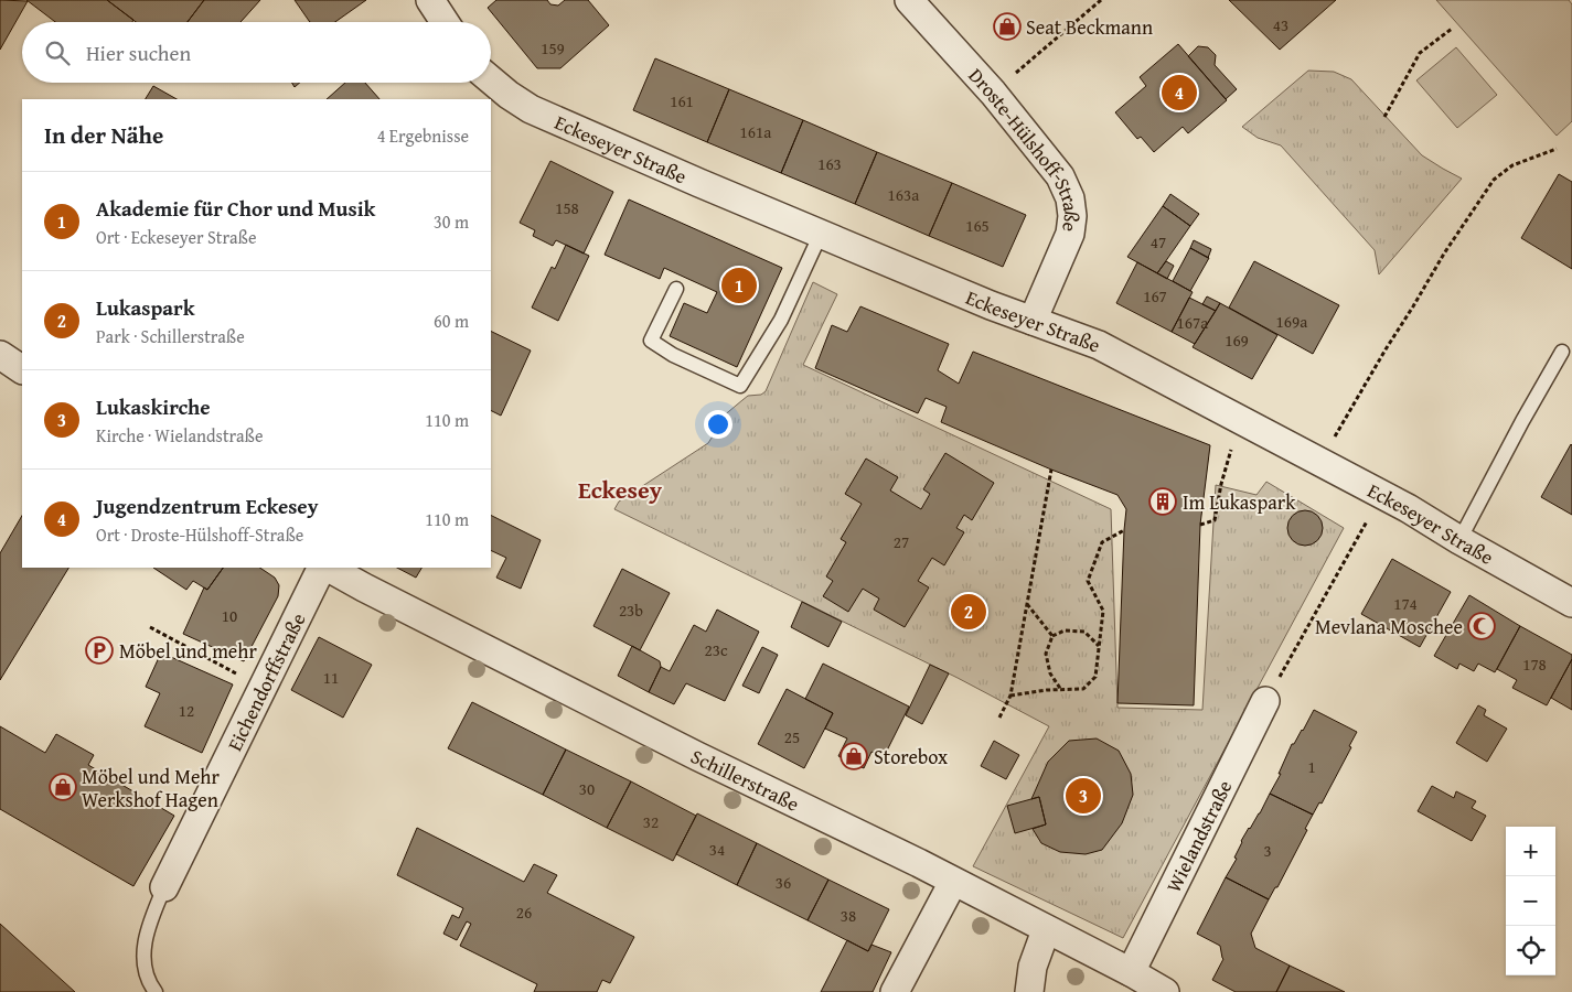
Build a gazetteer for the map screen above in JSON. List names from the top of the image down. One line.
{"streets":{"street":["Eckeseyer Straße","Droste-Hülshoff-Straße","Eichendorffstraße","Schillerstraße","Wielandstraße"]},"crossings":[["Eckeseyer Straße","Droste-Hülshoff-Straße"],["Schillerstraße","Wielandstraße"]],"districts":["Eckesey"],"places":{"shop":["Seat Beckmann","Storebox","Möbel und Mehr Werkshof Hagen"],"building":["Im Lukaspark"],"mosque":["Mevlana Moschee"],"parking":["Möbel und mehr"]},"house_numbers":["43","159","161","161a","163","163a","158","165","47","167","169a","167a","169","27","174","23b","10","23c","178","11","12","25","1","30","32","34","3","36","26","38"],"page":{"search":"Hier suchen","pins":["4","1","2","3"],"heading":["In der Nähe","4 Ergebnisse"],"list":[{"mark":"1","name":"Akademie für Chor und Musik","note":"Ort · Eckeseyer Straße","value":"30 m"},{"mark":"2","name":"Lukaspark","note":"Park · Schillerstraße","value":"60 m"},{"mark":"3","name":"Lukaskirche","note":"Kirche · Wielandstraße","value":"110 m"},{"mark":"4","name":"Jugendzentrum Eckesey","note":"Ort · Droste-Hülshoff-Straße","value":"110 m"}],"map_buttons":["+","−"]}}
